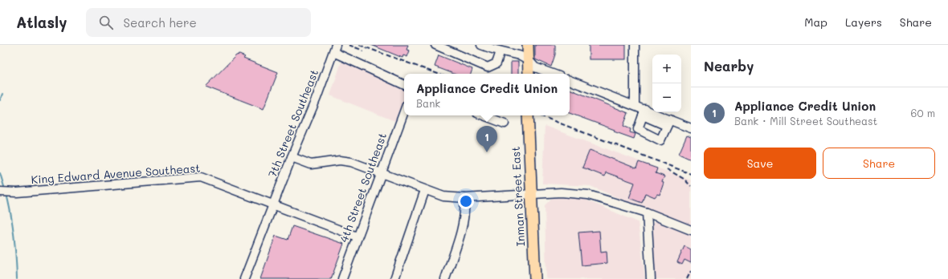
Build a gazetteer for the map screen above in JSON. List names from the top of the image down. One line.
{"streets":{"main road":["Inman Street East"],"street":["7th Street Southeast","King Edward Avenue Southeast","4th Street Southeast"]},"crossings":[["7th Street Southeast","King Edward Avenue Southeast"],["King Edward Avenue Southeast","4th Street Southeast"]],"page":{"header":"Atlasly","search":"Search here","nav":["Map","Layers","Share"],"heading":"Nearby","map_buttons":["+","−"],"popup":["Appliance Credit Union","Bank"],"list":[{"mark":"1","name":"Appliance Credit Union","note":"Bank · Mill Street Southeast","value":"60 m"}],"pins":"1","buttons":["Save","Share"]}}
